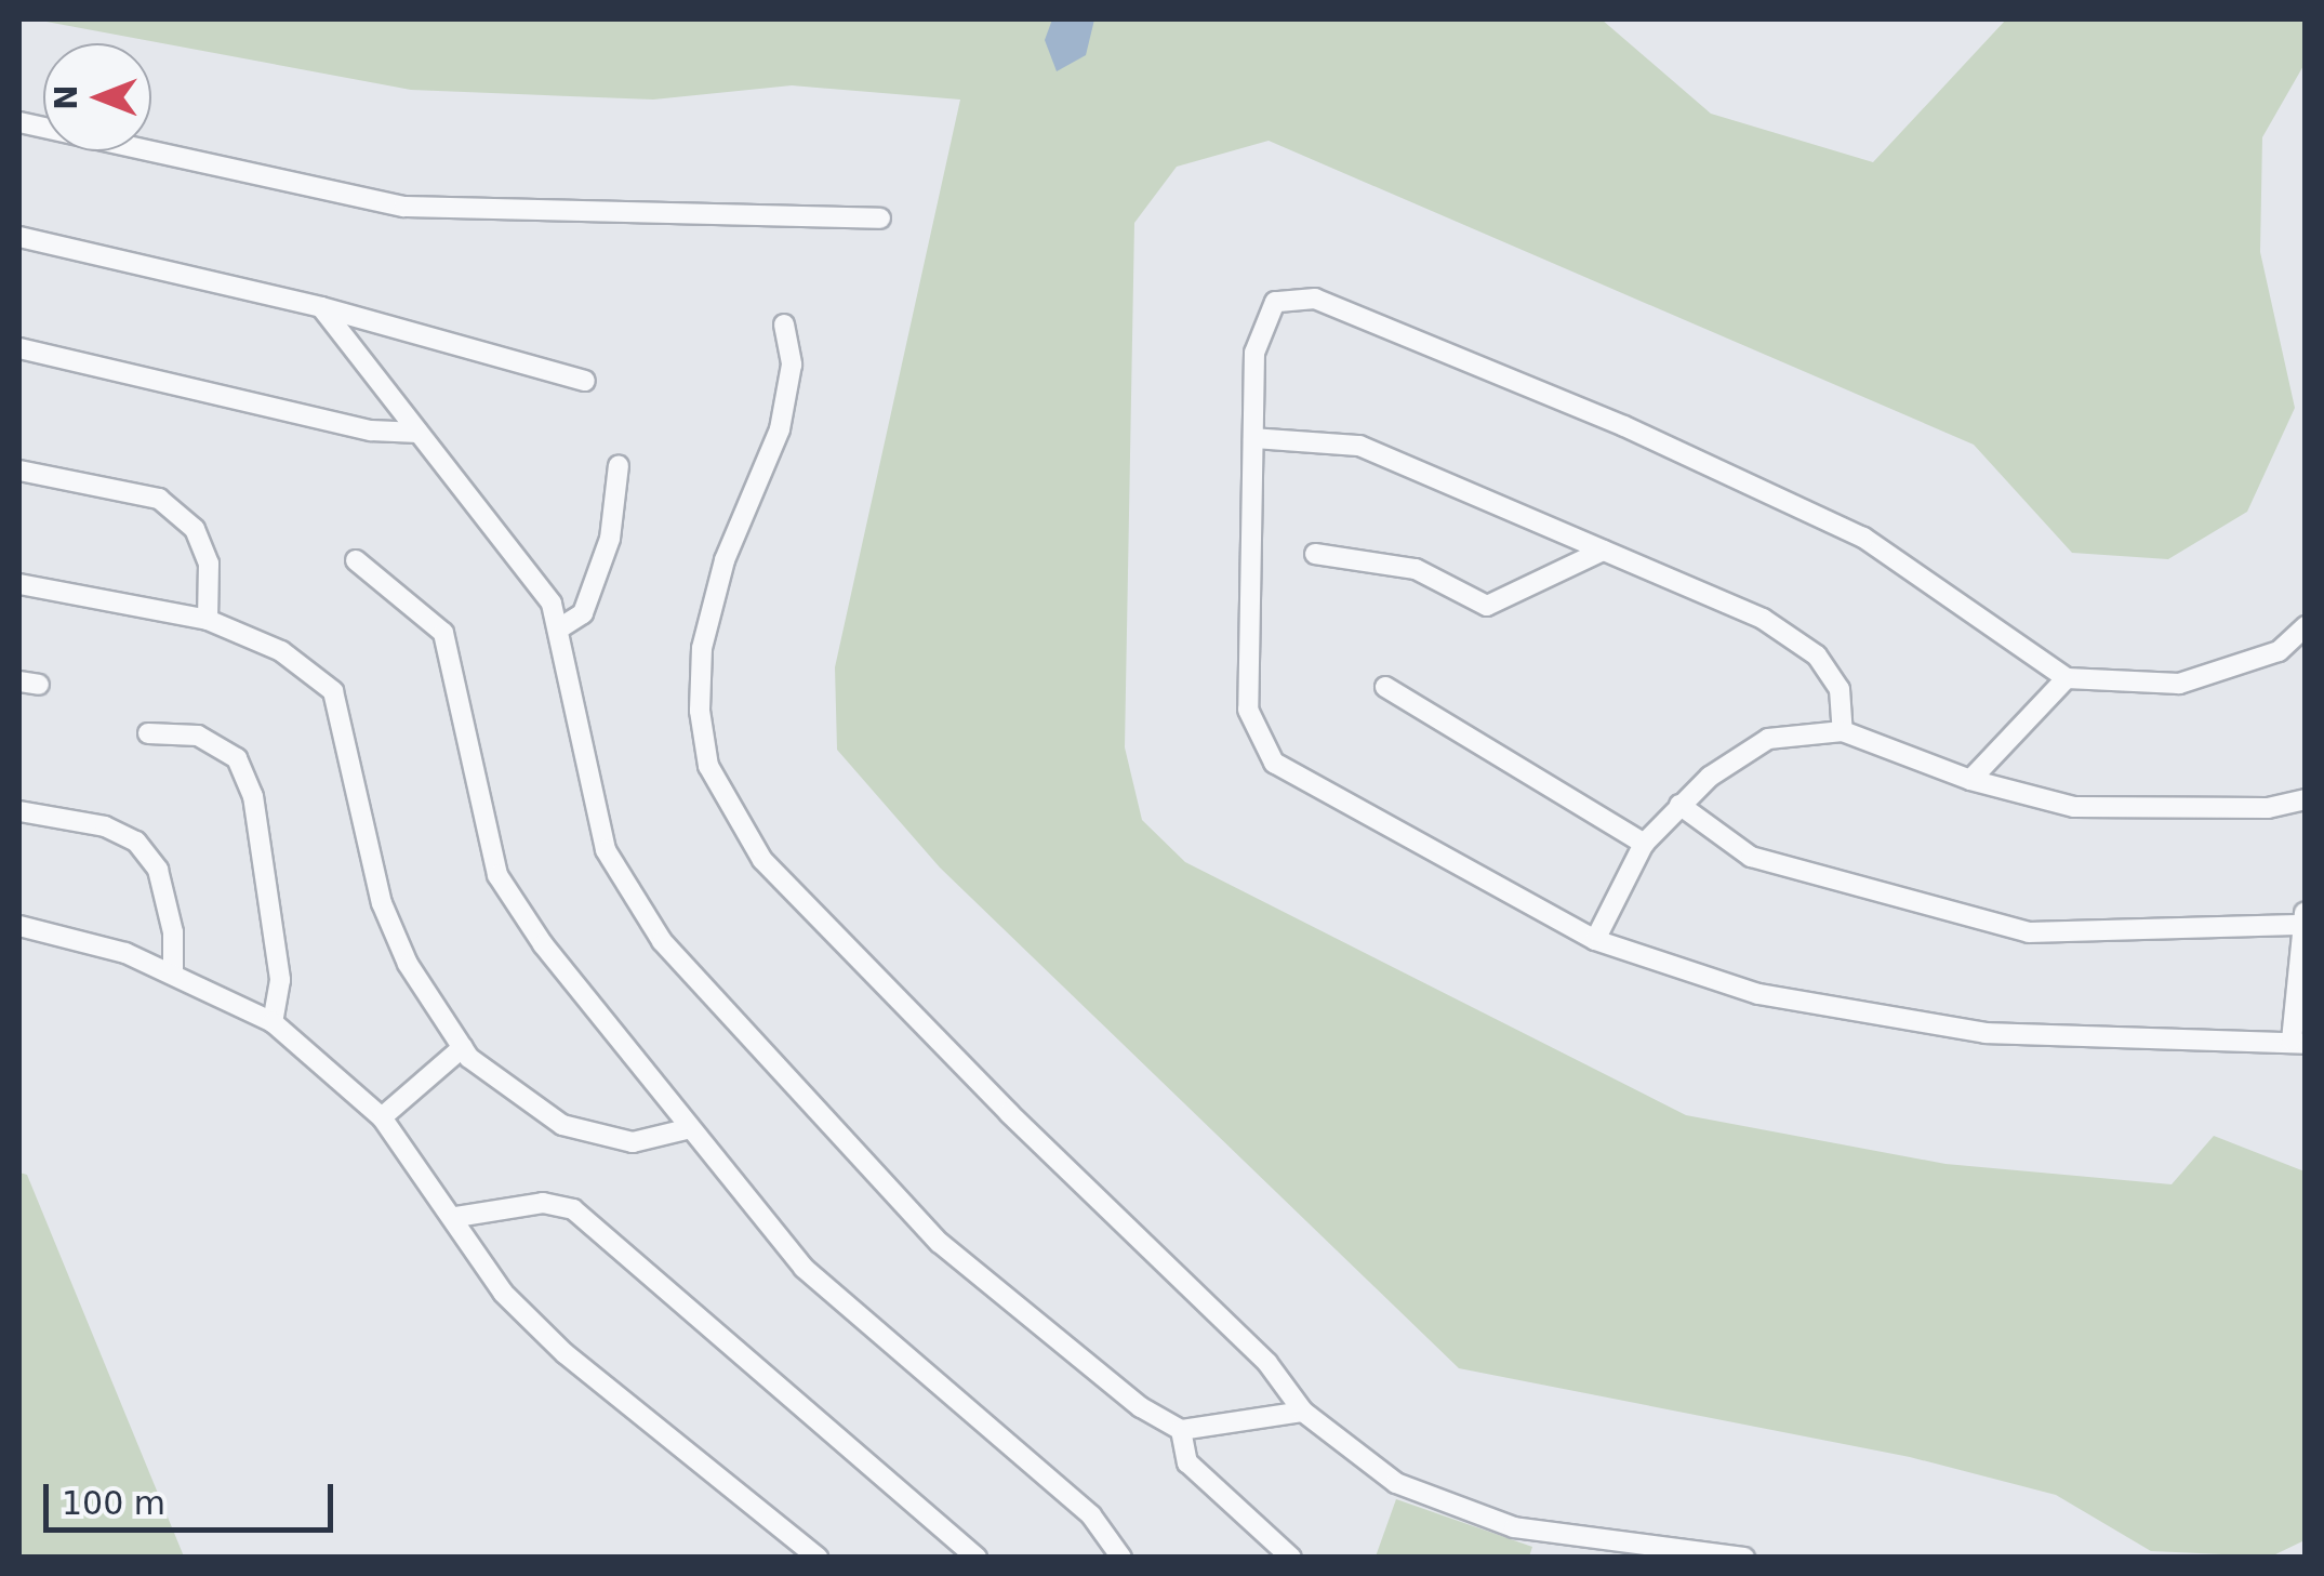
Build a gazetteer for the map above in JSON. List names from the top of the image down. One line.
{"scale_bar":"100 m","north":"left"}
